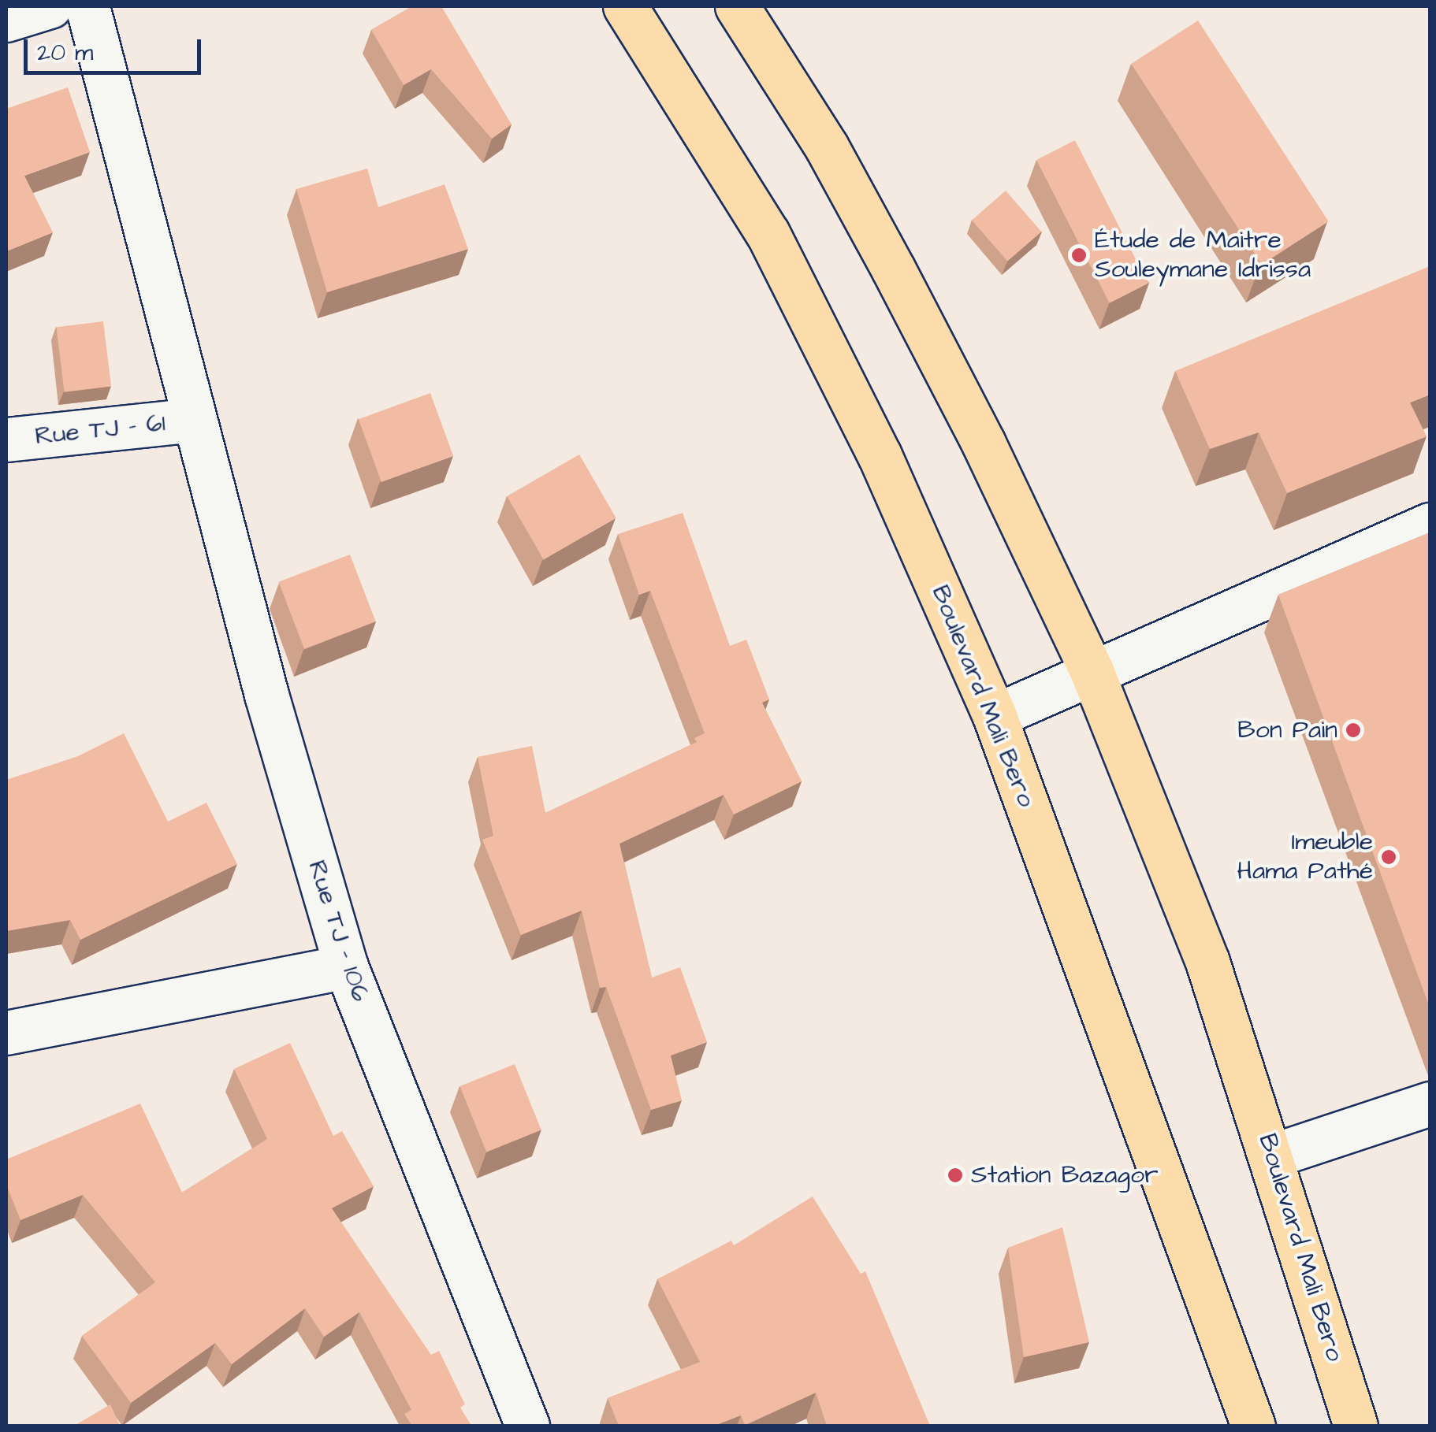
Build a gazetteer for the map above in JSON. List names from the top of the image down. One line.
{"streets":{"main road":["Boulevard Mali Bero"],"street":["Rue TJ - 61","Rue TJ - 106"]},"crossings":[["Rue TJ - 61","Rue TJ - 106"]],"places":["Étude de Maitre Souleymane Idrissa","Bon Pain","Imeuble Hama Pathé","Station Bazagor"],"scale_bar":"20 m"}
